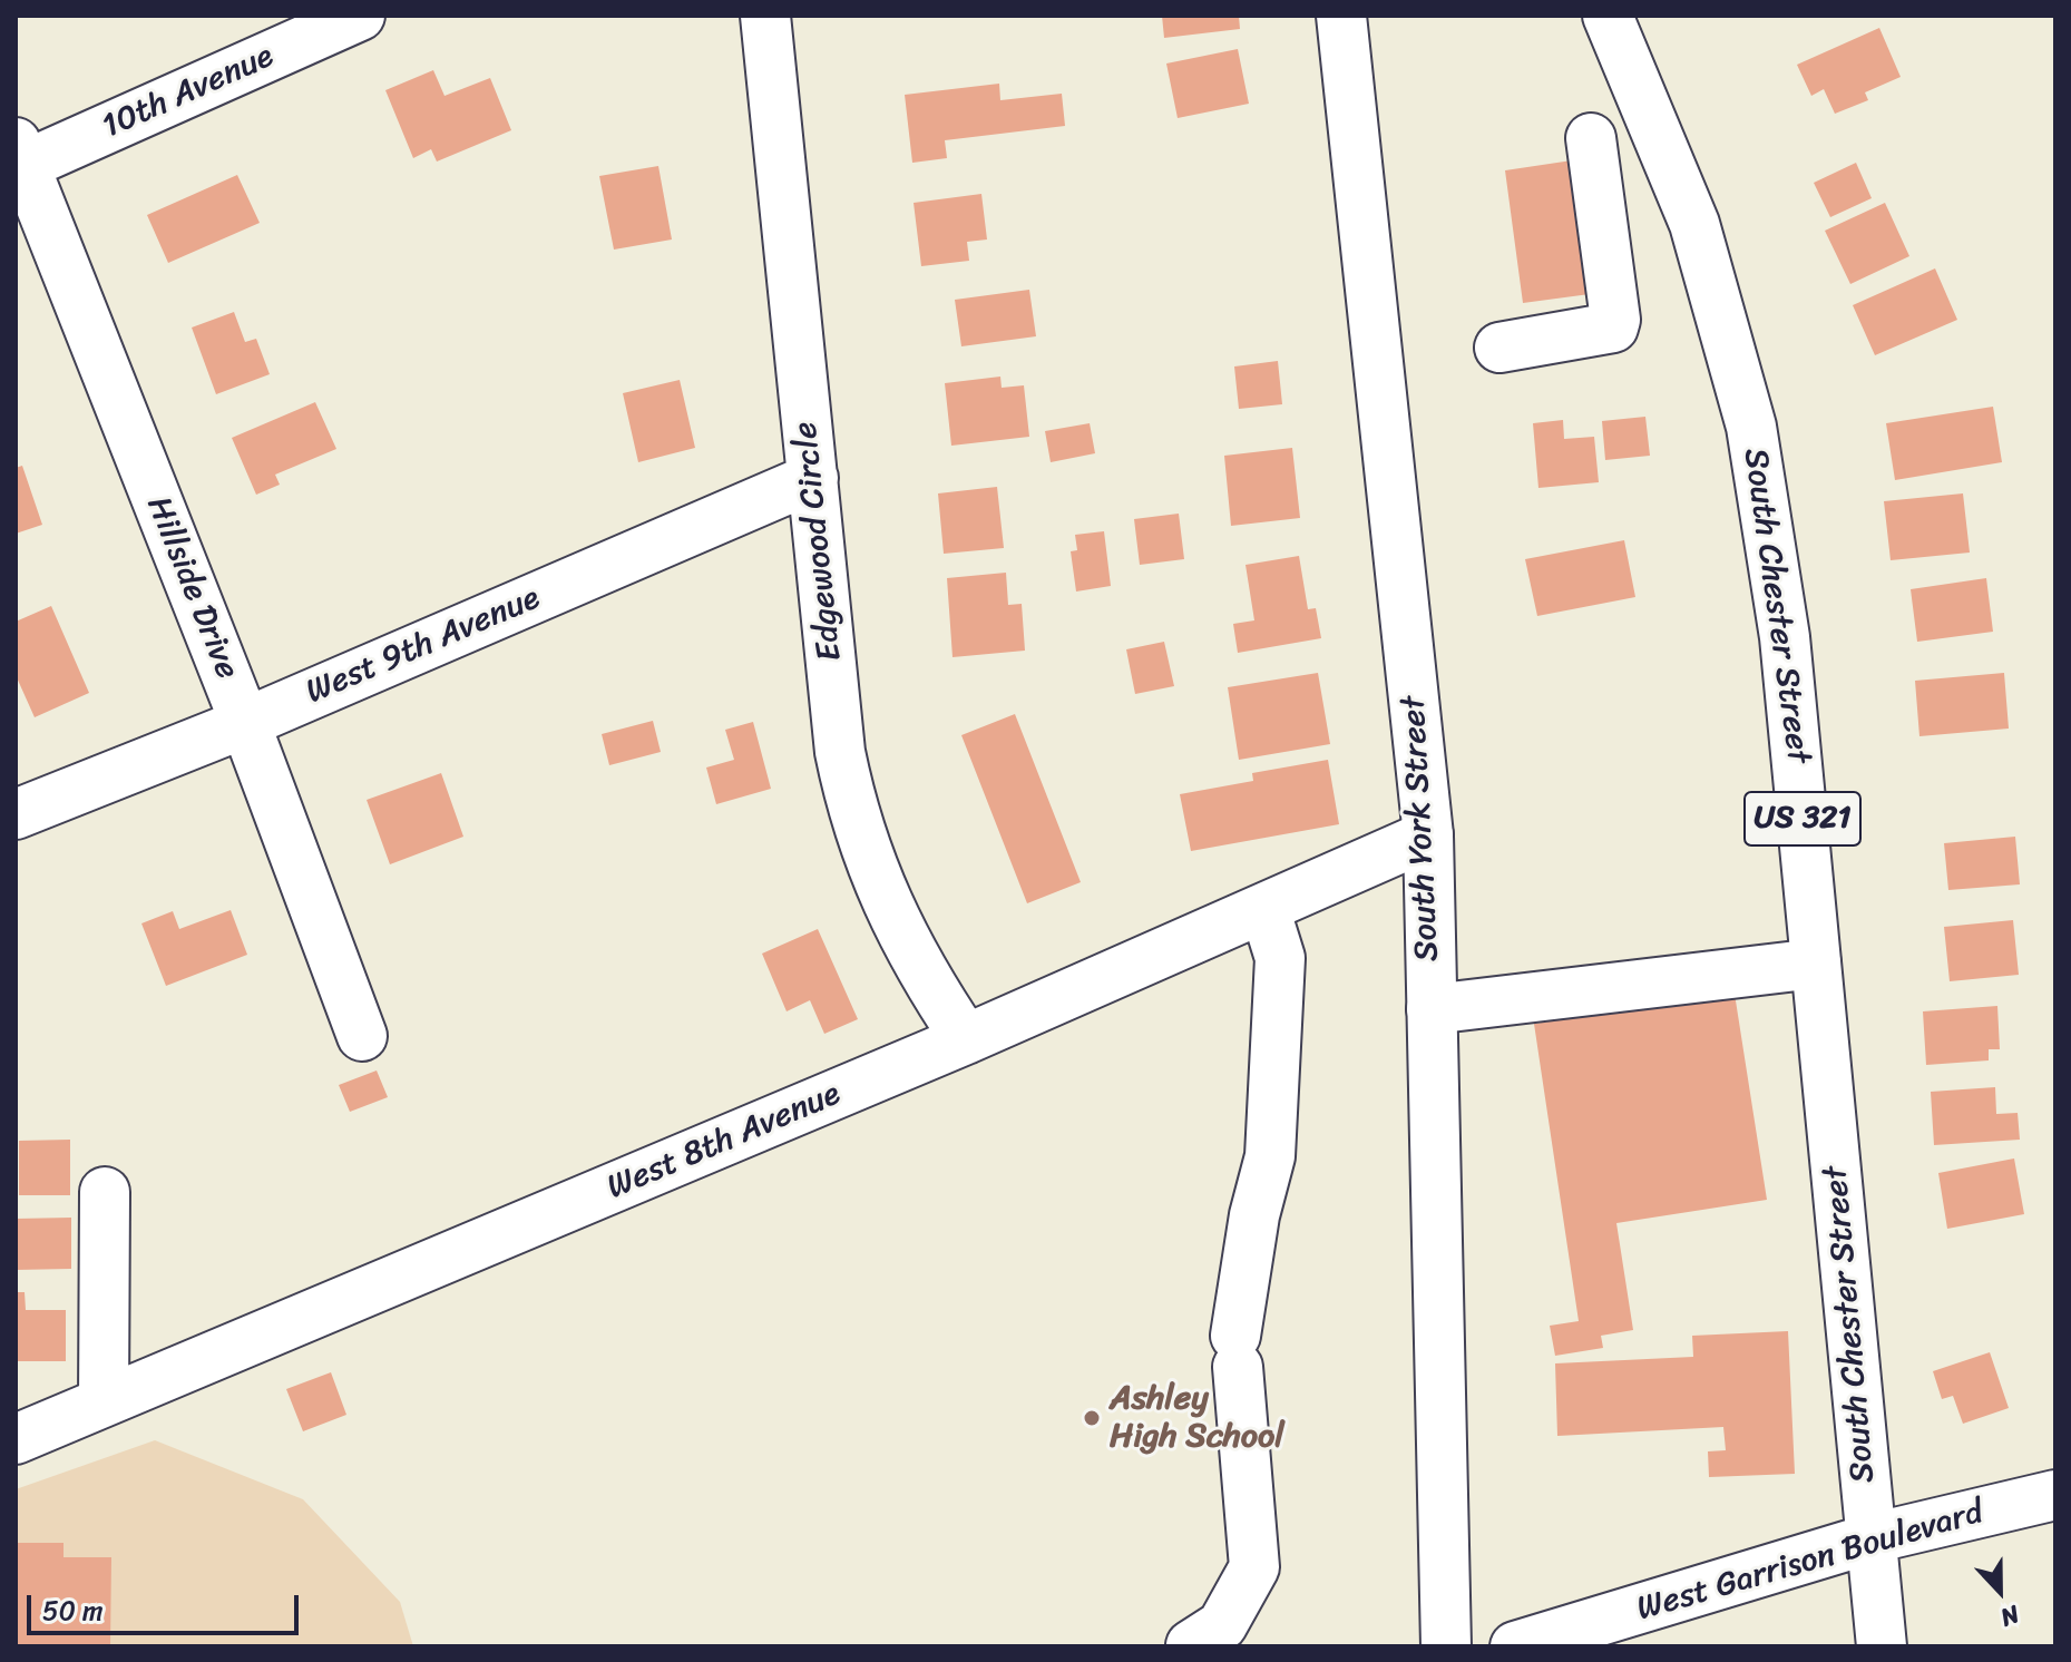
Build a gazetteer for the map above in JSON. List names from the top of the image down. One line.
{"streets":{"street":["10th Avenue","Edgewood Circle","Hillside Drive","South Chester Street","West 9th Avenue","US 321","South York Street","West 8th Avenue","West Garrison Boulevard"]},"crossings":[["10th Avenue","Hillside Drive"],["Edgewood Circle","West 9th Avenue"],["Edgewood Circle","West 8th Avenue"],["Hillside Drive","West 9th Avenue"],["South Chester Street","West Garrison Boulevard"],["South York Street","West 8th Avenue"]],"places":["Ashley High School"],"scale_bar":"50 m","north":"bottom"}
